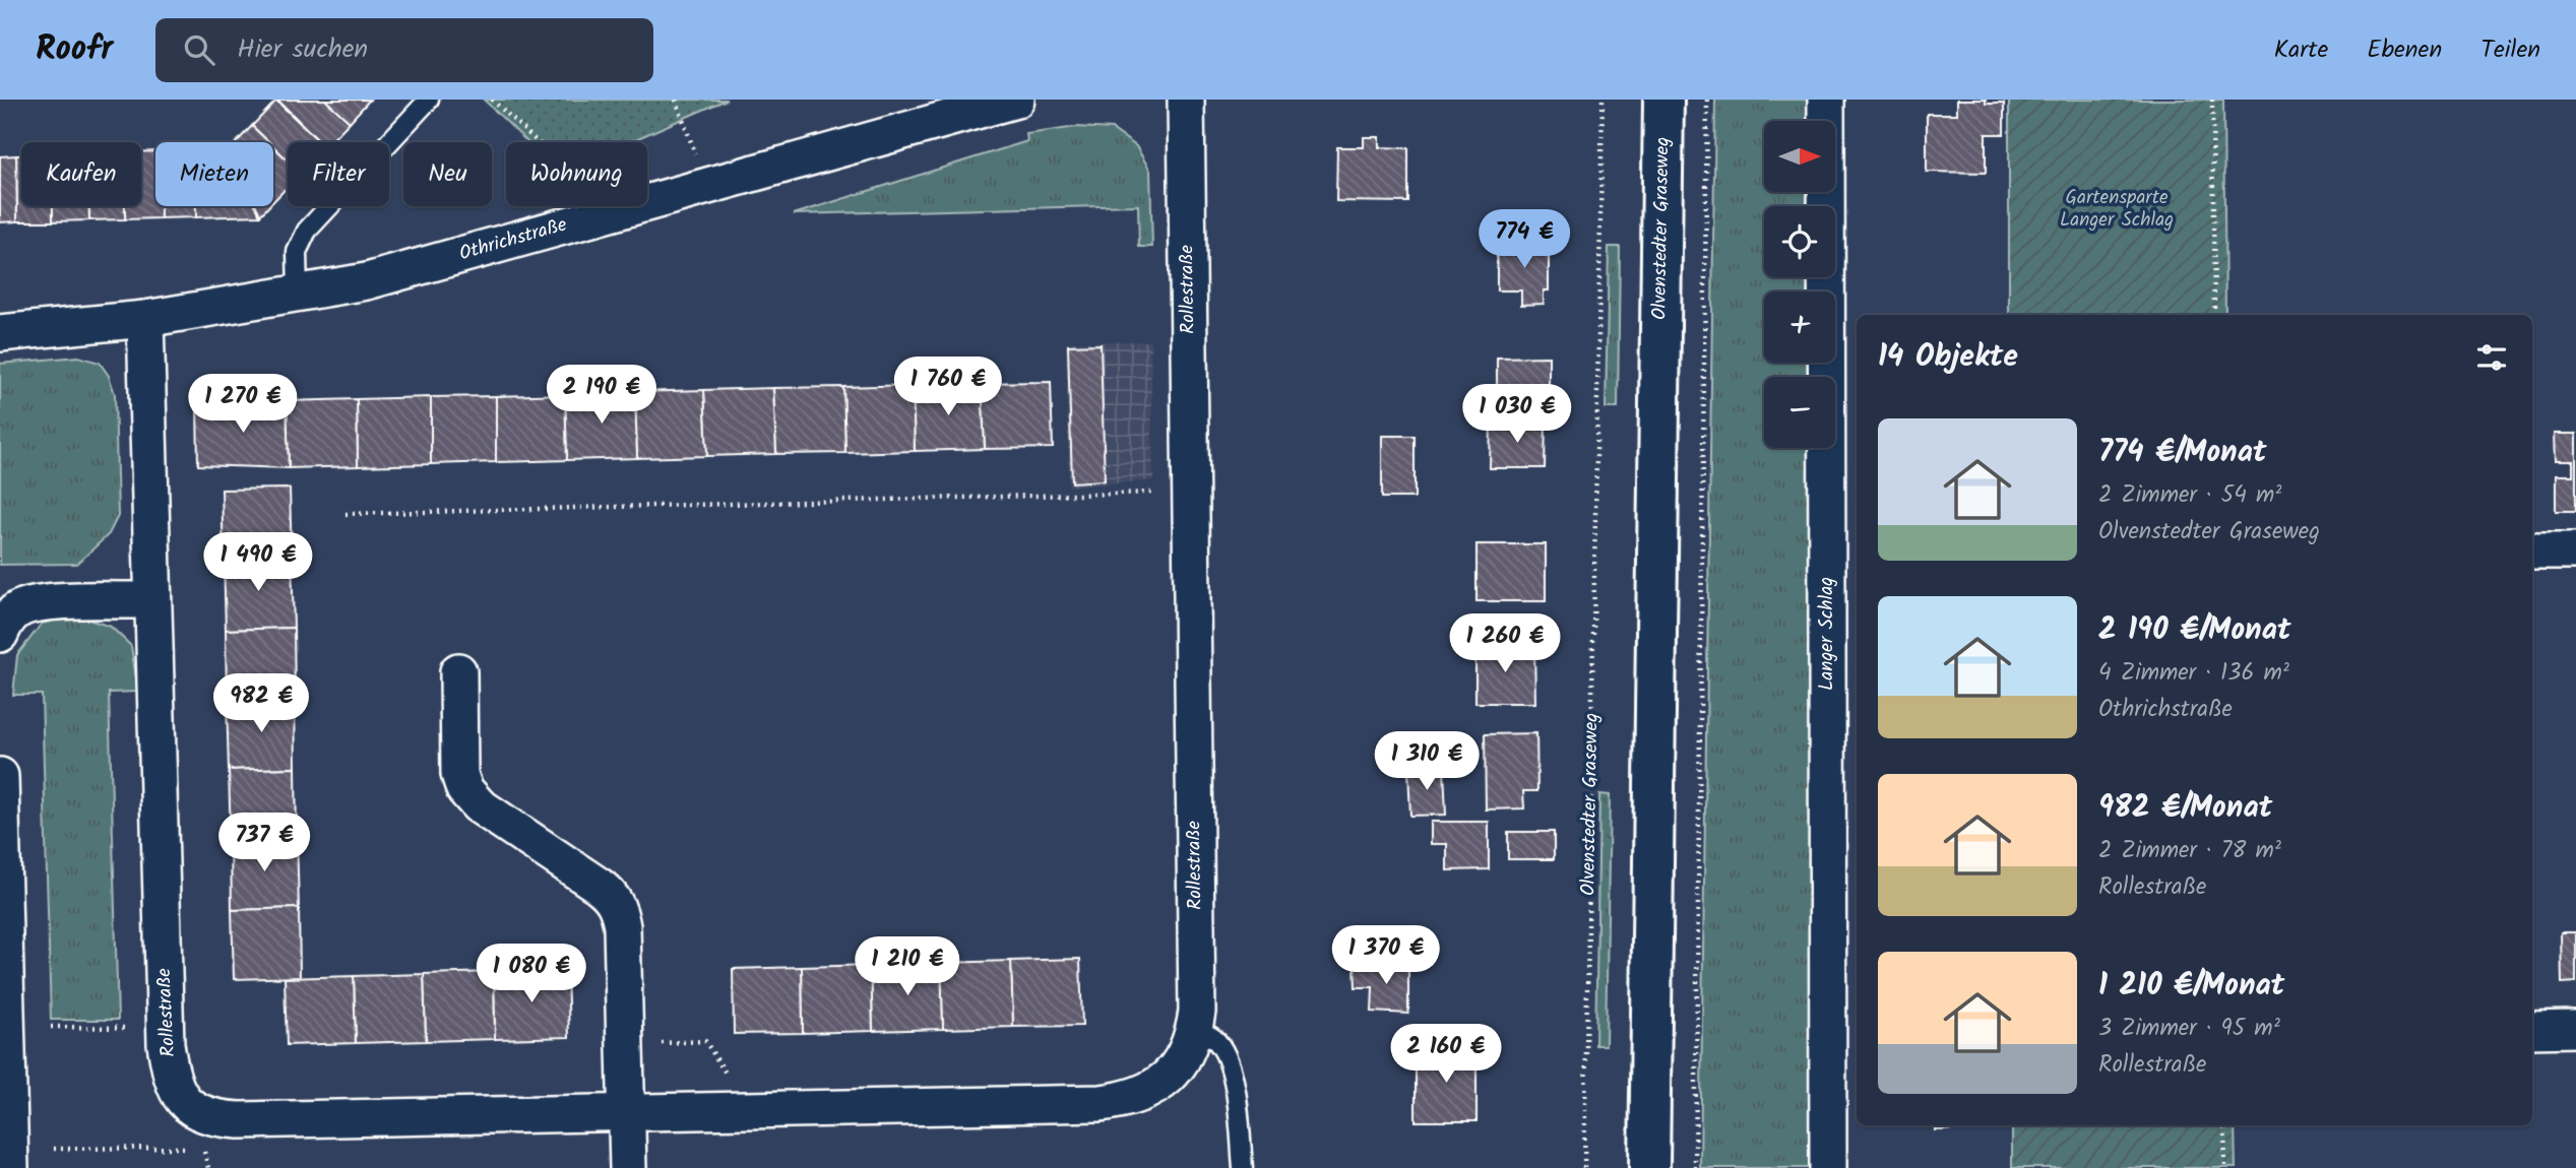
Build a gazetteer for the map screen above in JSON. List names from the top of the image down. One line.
{"streets":{"main road":["Olvenstedter Graseweg"],"street":["Othrichstraße","Rollestraße","Langer Schlag"]},"crossings":[["Othrichstraße","Rollestraße"]],"parks":["Gartensparte Langer Schlag"],"north":"right","page":{"header":"Roofr","search":"Hier suchen","nav":["Karte","Ebenen","Teilen"],"map_buttons":["+","−"],"chip":["Kaufen","Mieten","Filter","Neu","Wohnung"],"price":["774 €","1 760 €","2 190 €","1 270 €","1 030 €","1 490 €","1 260 €","982 €","1 310 €","737 €","1 370 €","1 210 €","1 080 €","2 160 €"],"heading":"14 Objekte","list":[{"name":"774 €/Monat","note":"2 Zimmer · 54 m² · Olvenstedter Graseweg"},{"name":"2 190 €/Monat","note":"4 Zimmer · 136 m² · Othrichstraße"},{"name":"982 €/Monat","note":"2 Zimmer · 78 m² · Rollestraße"},{"name":"1 210 €/Monat","note":"3 Zimmer · 95 m² · Rollestraße"}]}}
